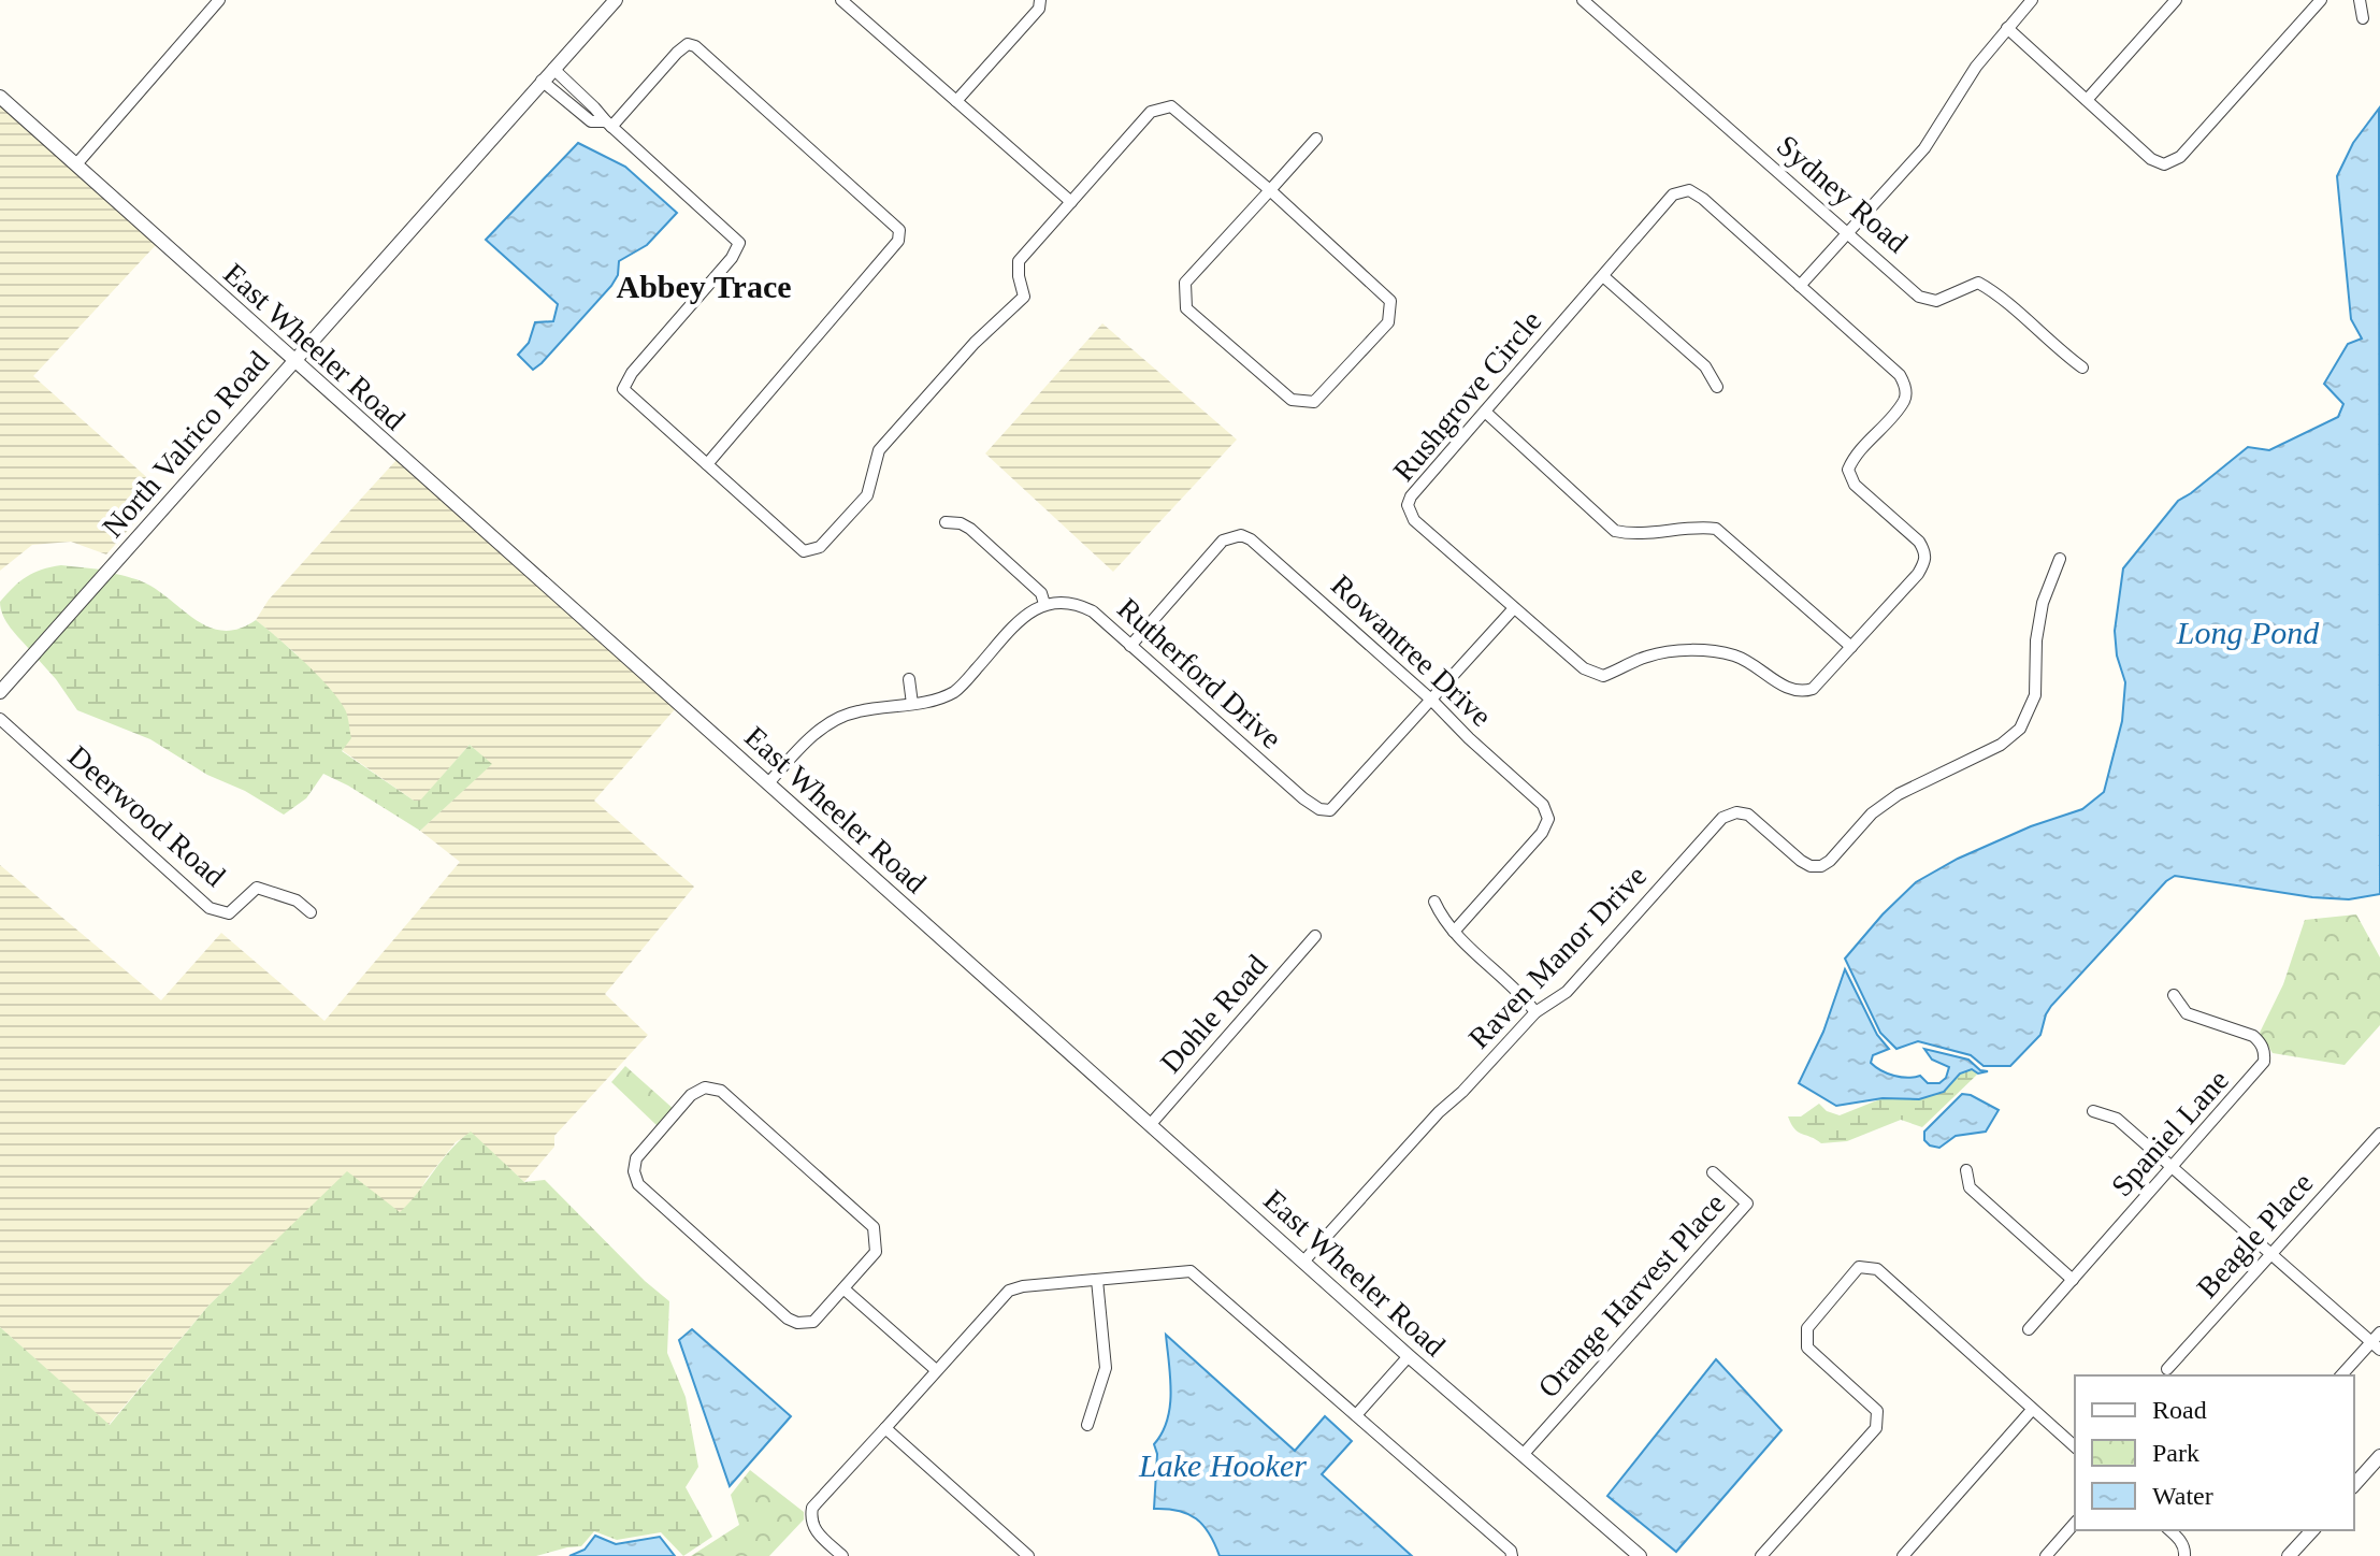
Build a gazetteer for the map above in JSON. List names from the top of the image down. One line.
{"streets":{"street":["Sydney Road","East Wheeler Road","Rushgrove Circle","North Valrico Road","Rowantree Drive","Rutherford Drive","Deerwood Road","Raven Manor Drive","Dohle Road","Spaniel Lane","Beagle Place","Orange Harvest Place"]},"crossings":[["East Wheeler Road","North Valrico Road"],["East Wheeler Road","Raven Manor Drive"],["East Wheeler Road","Dohle Road"],["East Wheeler Road","Orange Harvest Place"],["Rushgrove Circle","Rutherford Drive"],["Rowantree Drive","Rutherford Drive"]],"districts":["Abbey Trace"],"water":["Long Pond","Lake Hooker"],"legend":["Road","Park","Water"]}
